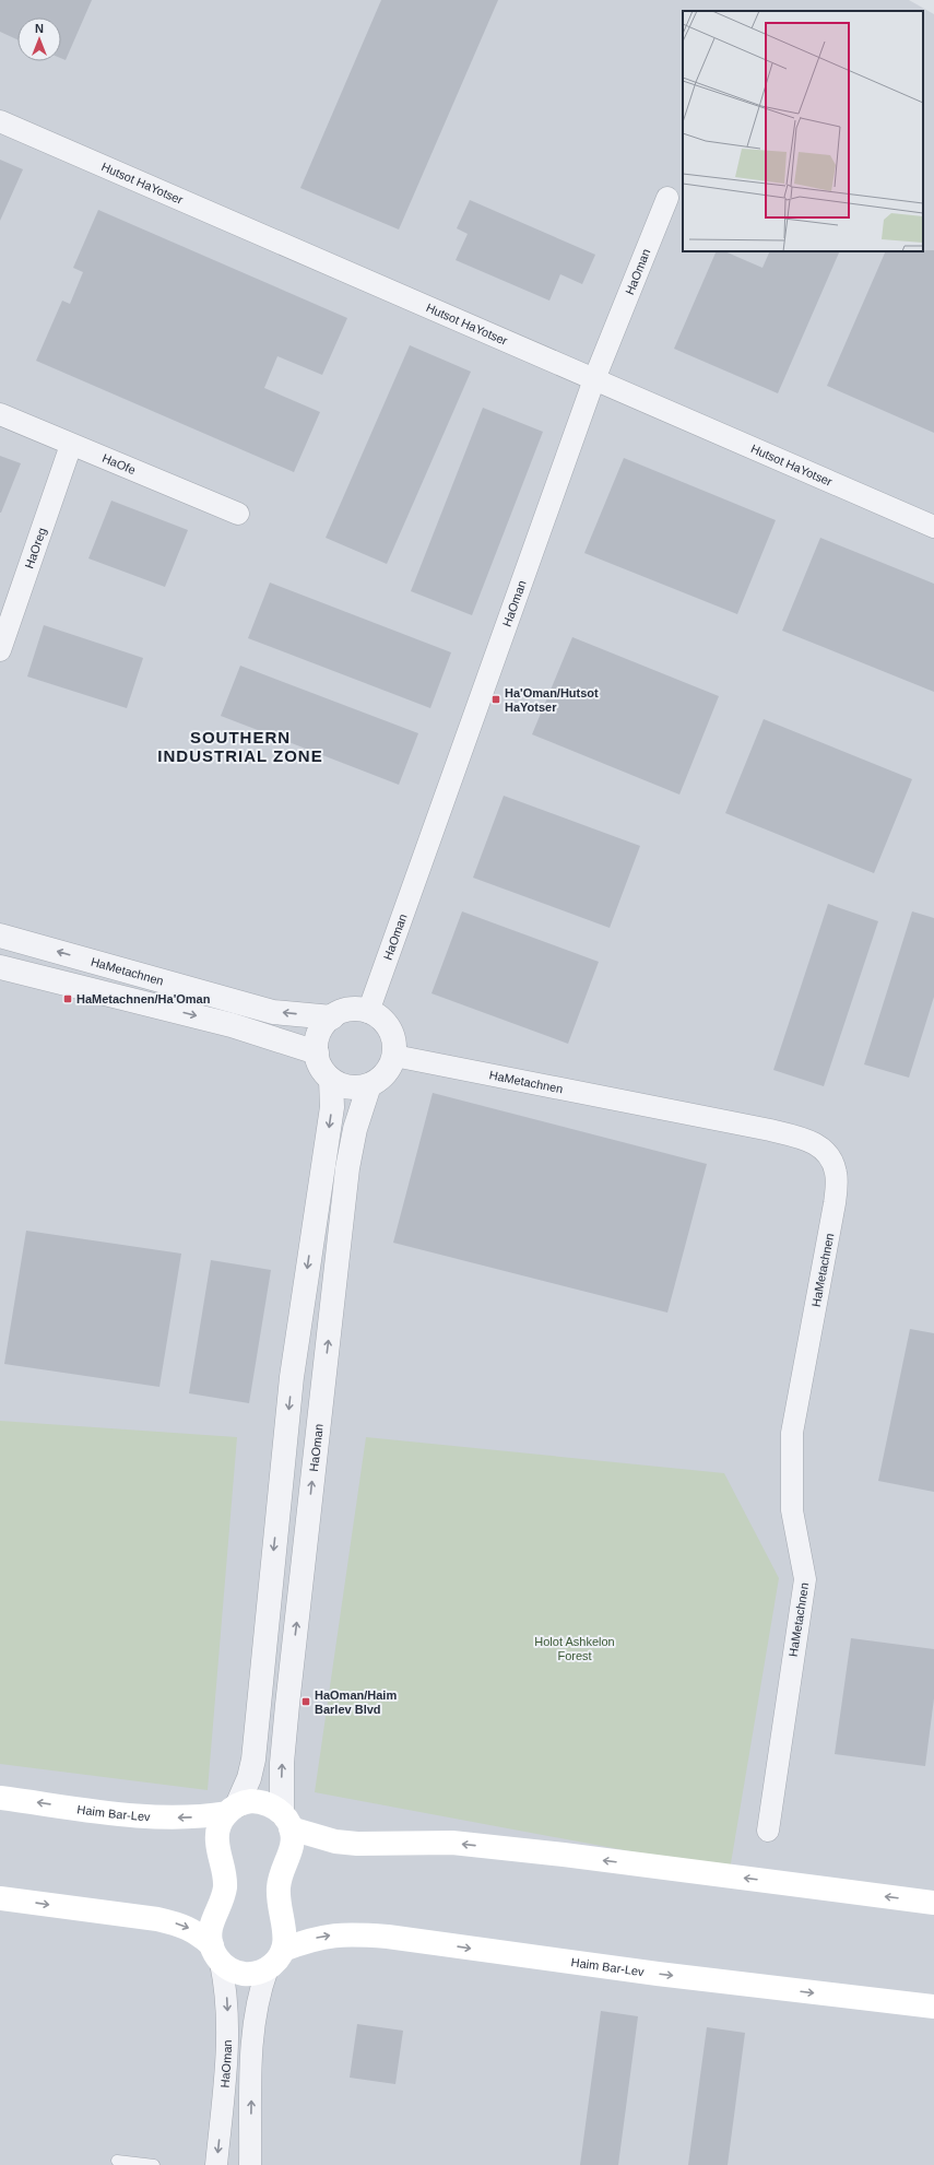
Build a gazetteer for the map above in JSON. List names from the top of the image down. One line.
{"streets":{"main road":["Haim Bar-Lev"],"street":["Hutsot HaYotser","HaOman","HaOfe","HaOreg","HaMetachnen"]},"crossings":[["Hutsot HaYotser","HaOman"],["HaOman","HaMetachnen"],["HaOman","Haim Bar-Lev"],["HaOfe","HaOreg"]],"districts":["SOUTHERN INDUSTRIAL ZONE"],"parks":["Holot Ashkelon Forest"],"places":{"transit":["Ha'Oman/Hutsot HaYotser","HaMetachnen/Ha'Oman","HaOman/Haim Barlev Blvd"]},"north":"top"}
